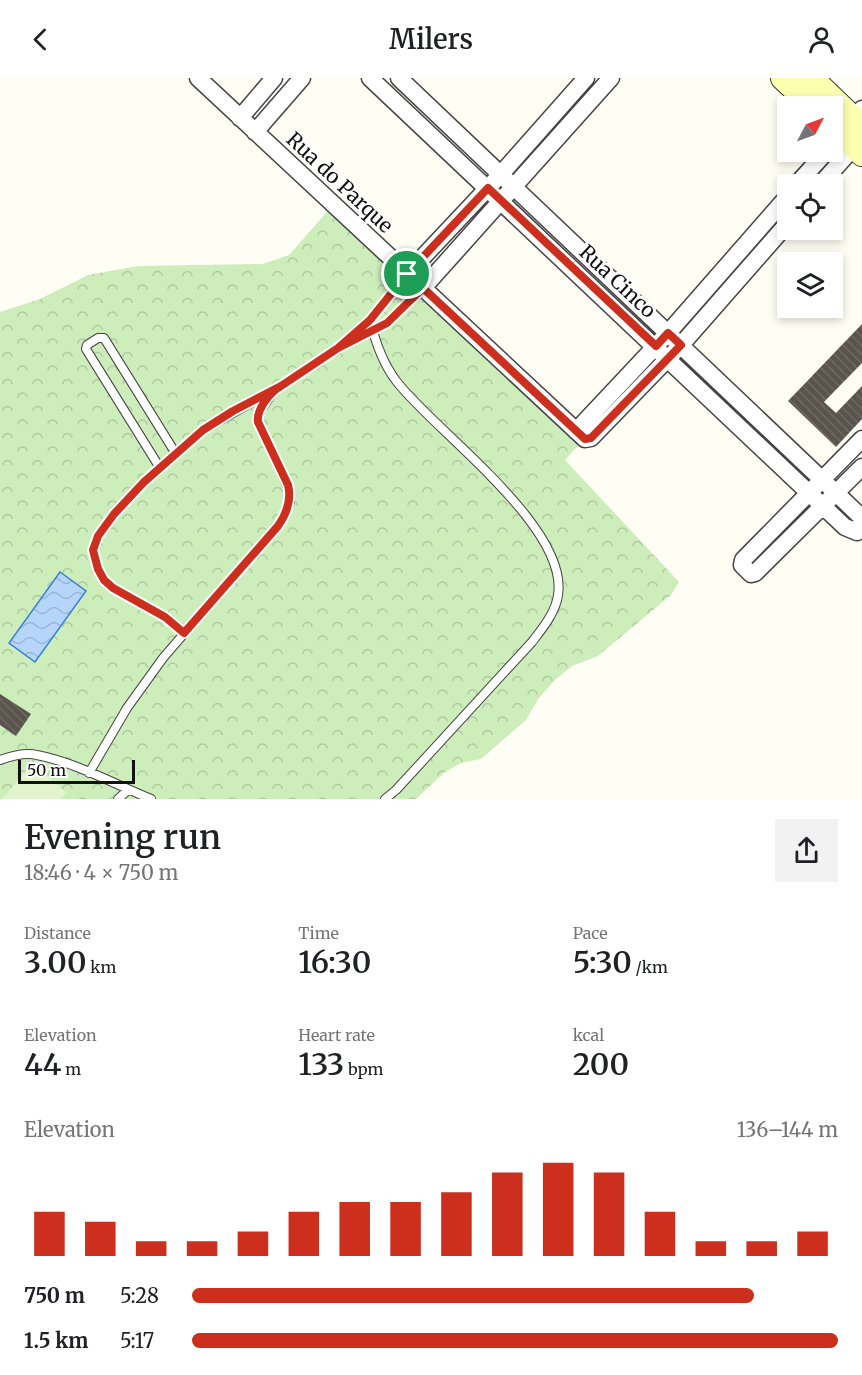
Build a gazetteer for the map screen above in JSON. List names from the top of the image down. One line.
{"streets":{"street":["Rua do Parque","Rua Cinco"]},"scale_bar":"50 m","north":"top right","page":{"header":"Milers","scale":"50 m","heading":["Evening run","18:46 · 4 × 750 m"],"stats":[["Distance","3.00 km"],["Time","16:30"],["Pace","5:30 /km"],["Elevation","44 m"],["Heart rate","133 bpm"],["kcal","200"]],"chart":["Elevation","136–144 m"],"list":[{"name":"750 m","note":"5:28"},{"name":"1.5 km","note":"5:17"}]}}
